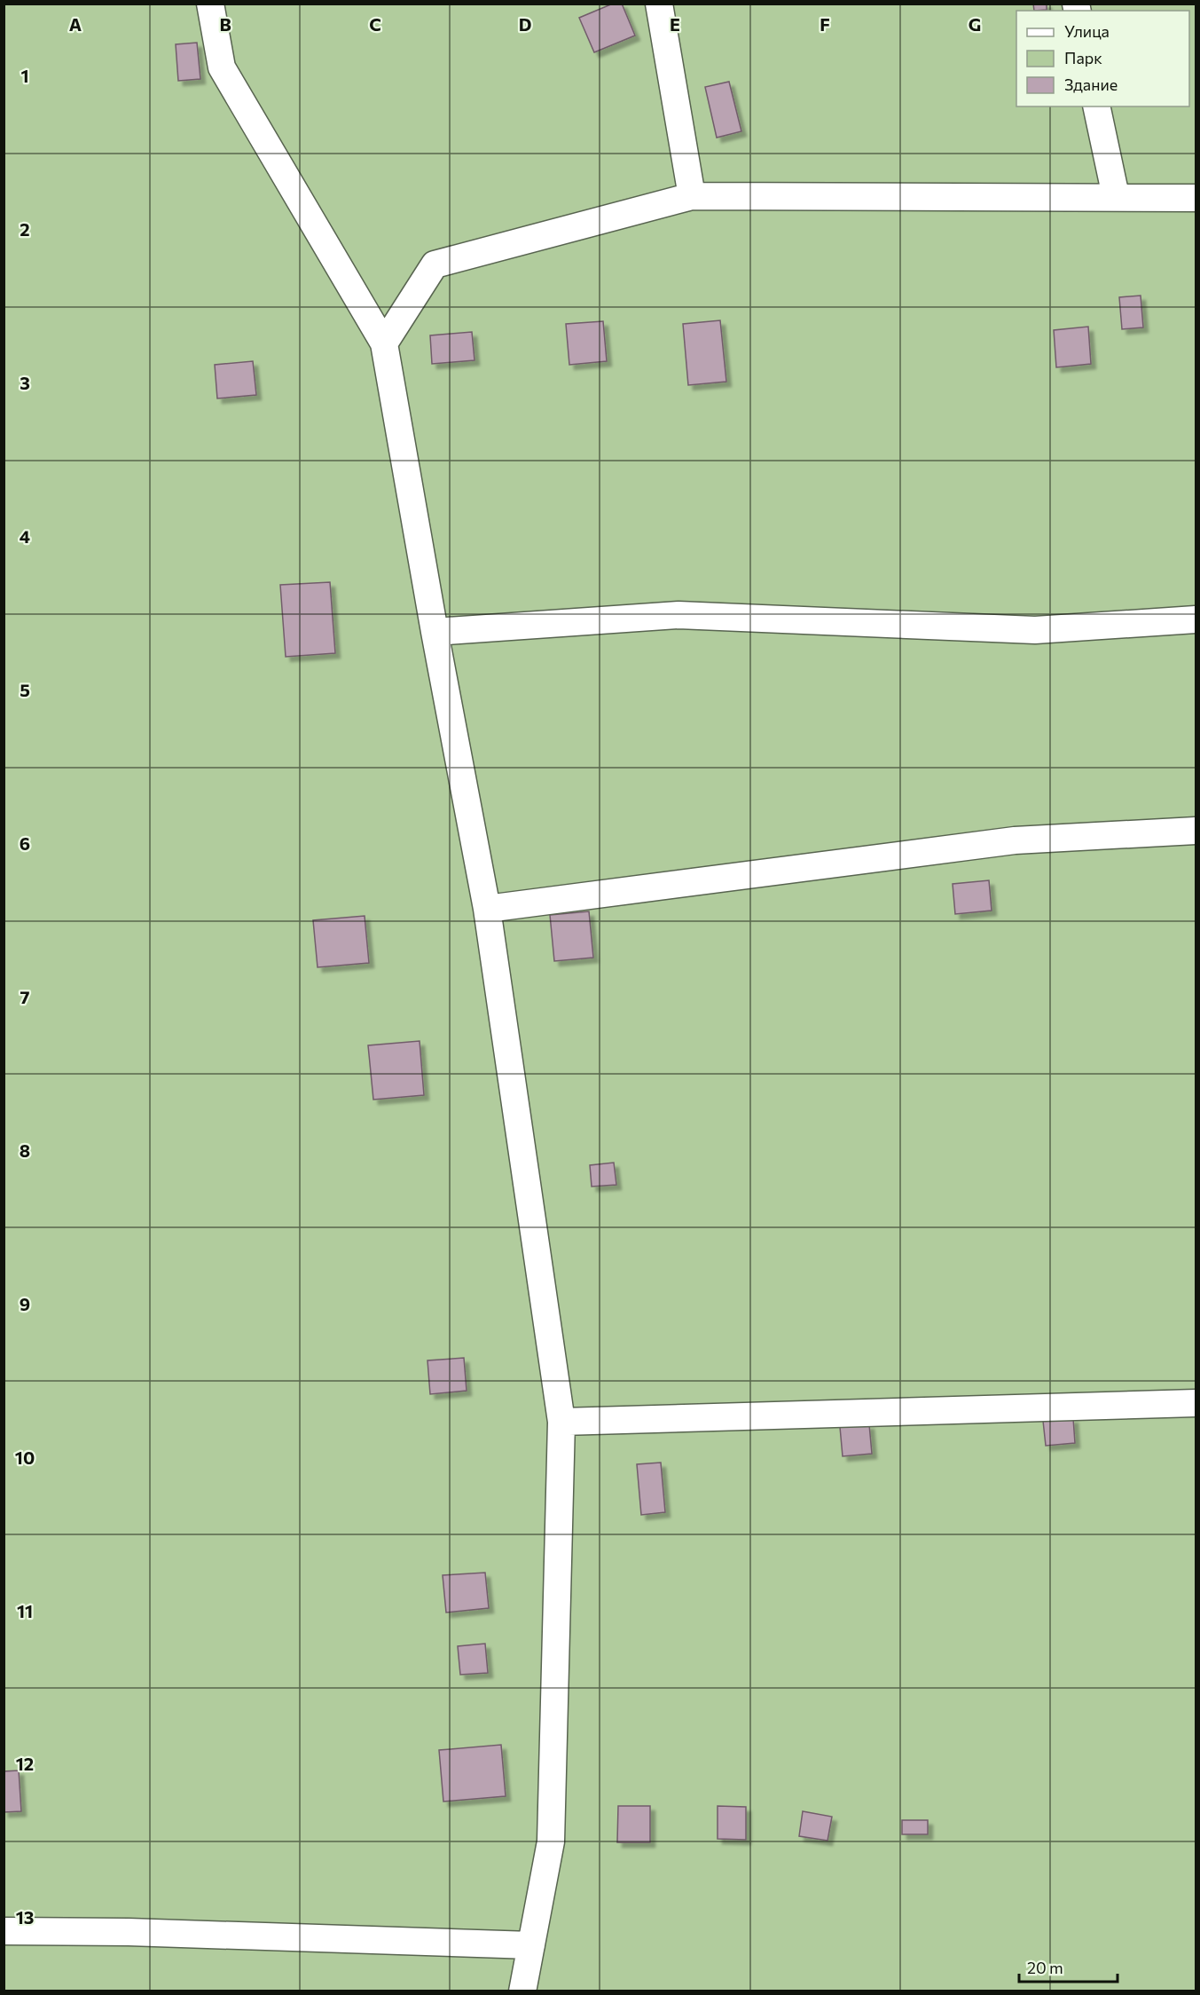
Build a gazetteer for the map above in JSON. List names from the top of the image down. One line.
{"legend":["Улица","Парк","Здание"],"scale_bar":"20 m","grid":{"columns":["A","B","C","D","E","F","G"],"rows":["1","2","3","4","5","6","7","8","9","10","11","12","13"]}}
